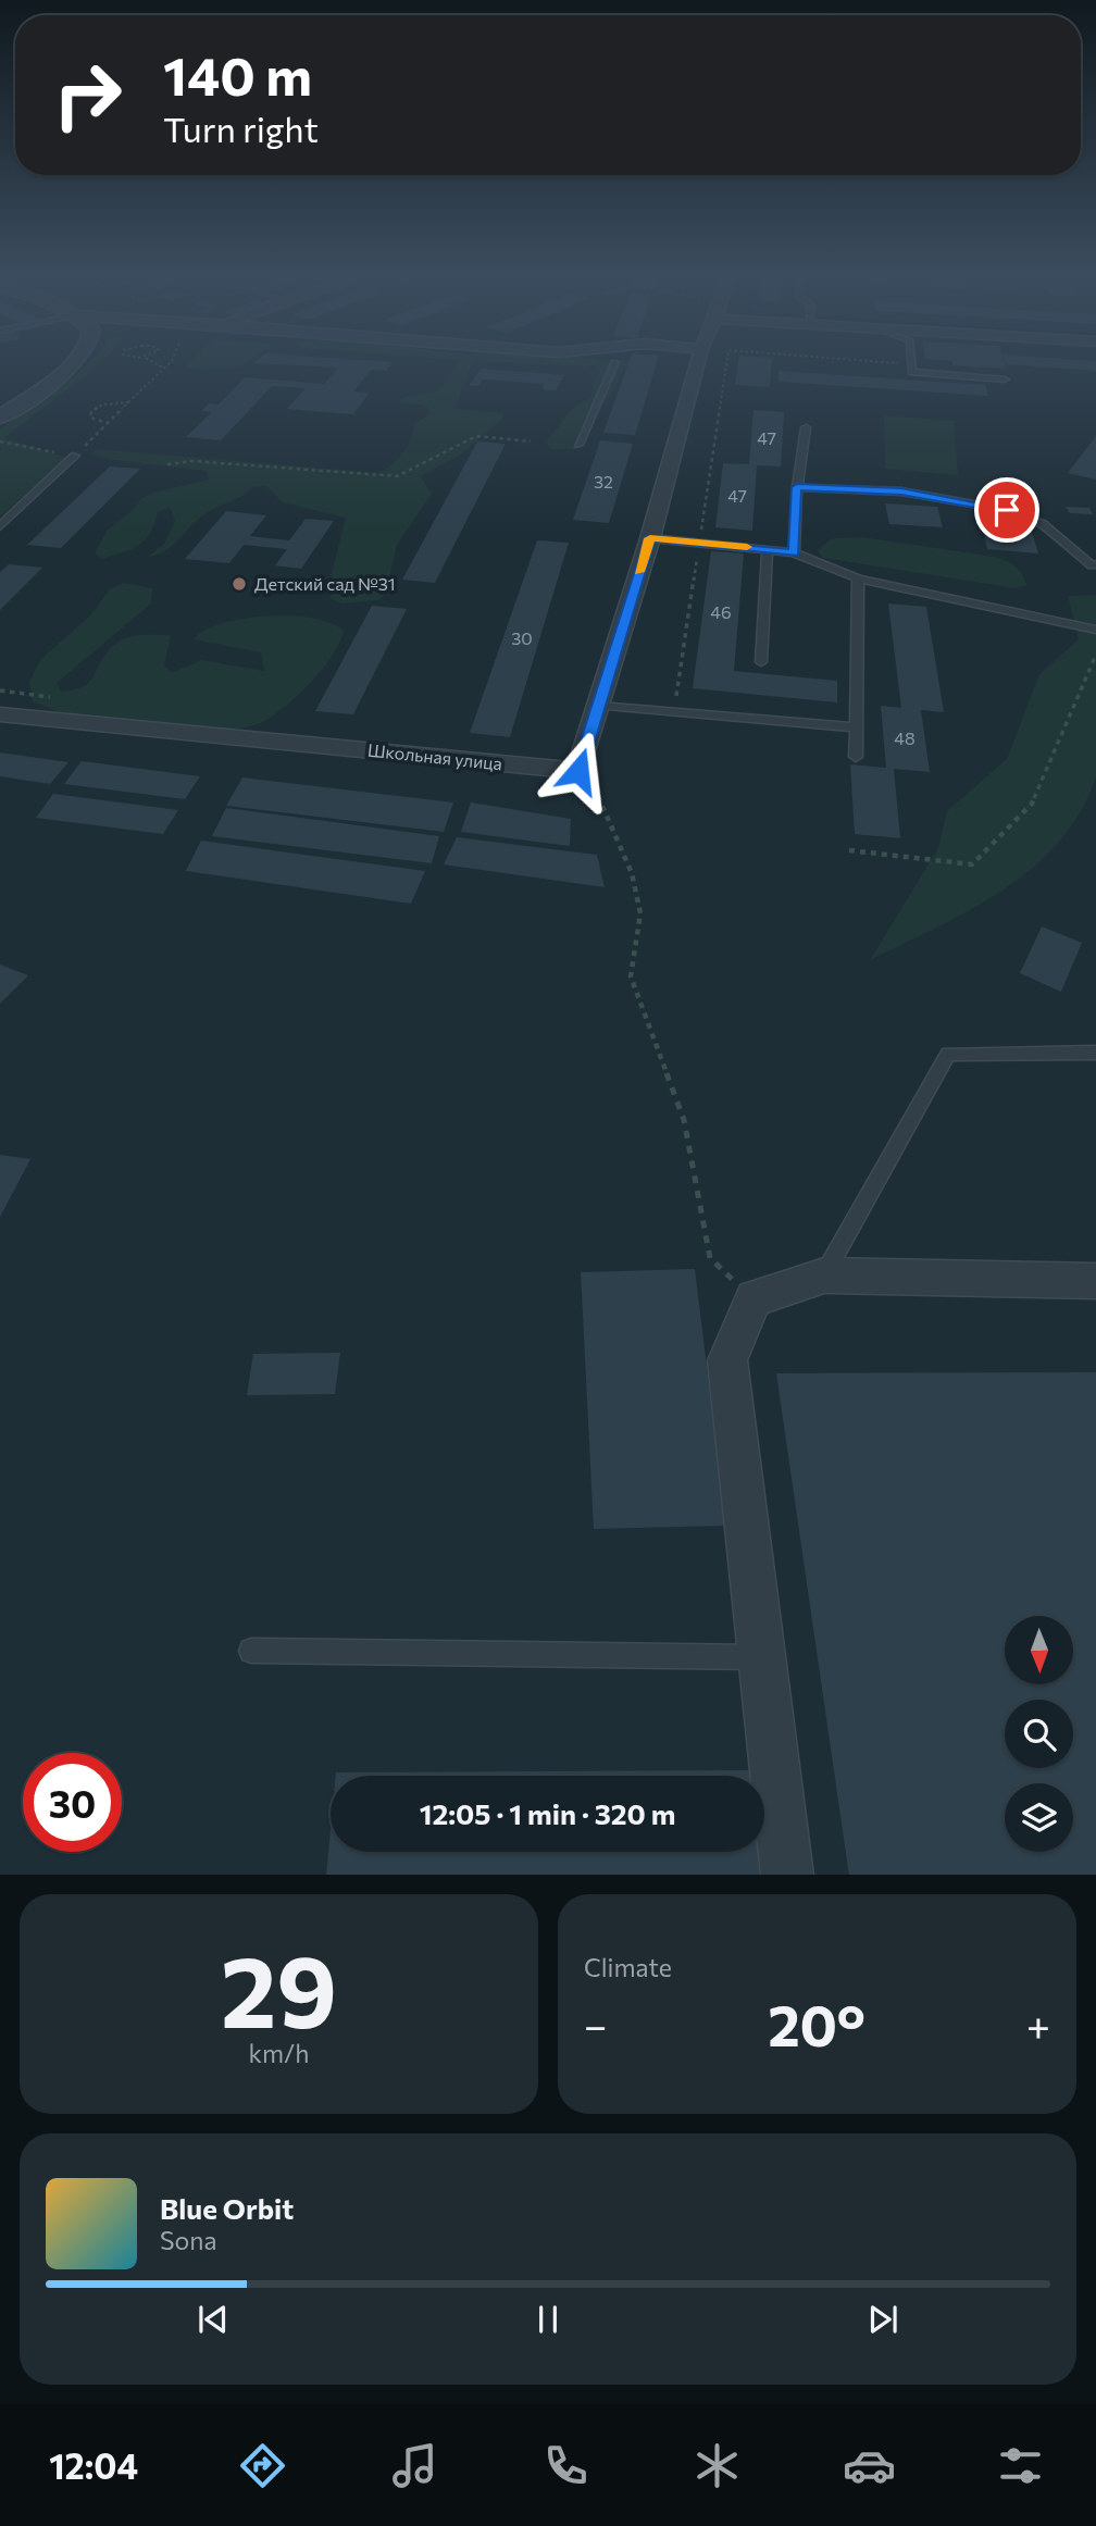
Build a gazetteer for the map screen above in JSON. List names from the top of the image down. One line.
{"streets":{"street":["Школьная улица"]},"places":["Детский сад №31"],"house_numbers":["47","32","47","46","30","48"],"north":"bottom","page":{"turn":["140 m","Turn right"],"limit":"30","trip":"12:05 · 1 min · 320 m","tile":[["29","km/h"],"Climate"],"heat":["−","20°","+"],"song":["Blue Orbit","Sona"],"tabs":"12:04"}}
